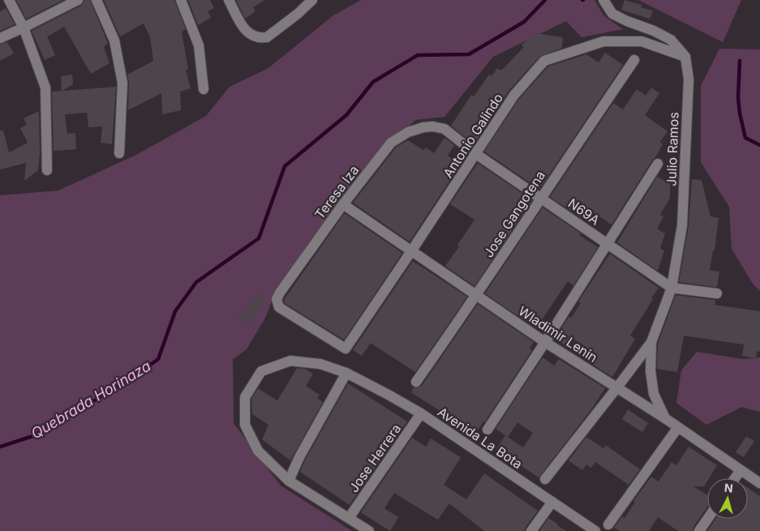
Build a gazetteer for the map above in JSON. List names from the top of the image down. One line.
{"streets":{"street":["Antonio Galindo","Julio Ramos","Teresa Iza","N69A","Jose Gangotena","Wladimir Lenin","Avenida La Bota","Jose Herrera"]},"crossings":[["Antonio Galindo","Julio Ramos"],["Antonio Galindo","Teresa Iza"],["Antonio Galindo","N69A"],["Antonio Galindo","Wladimir Lenin"],["Julio Ramos","N69A"],["Julio Ramos","Wladimir Lenin"],["Teresa Iza","N69A"],["Teresa Iza","Wladimir Lenin"],["N69A","Jose Gangotena"],["Jose Gangotena","Wladimir Lenin"],["Avenida La Bota","Jose Herrera"]],"water":["Quebrada Horinaza"],"north":"top"}
